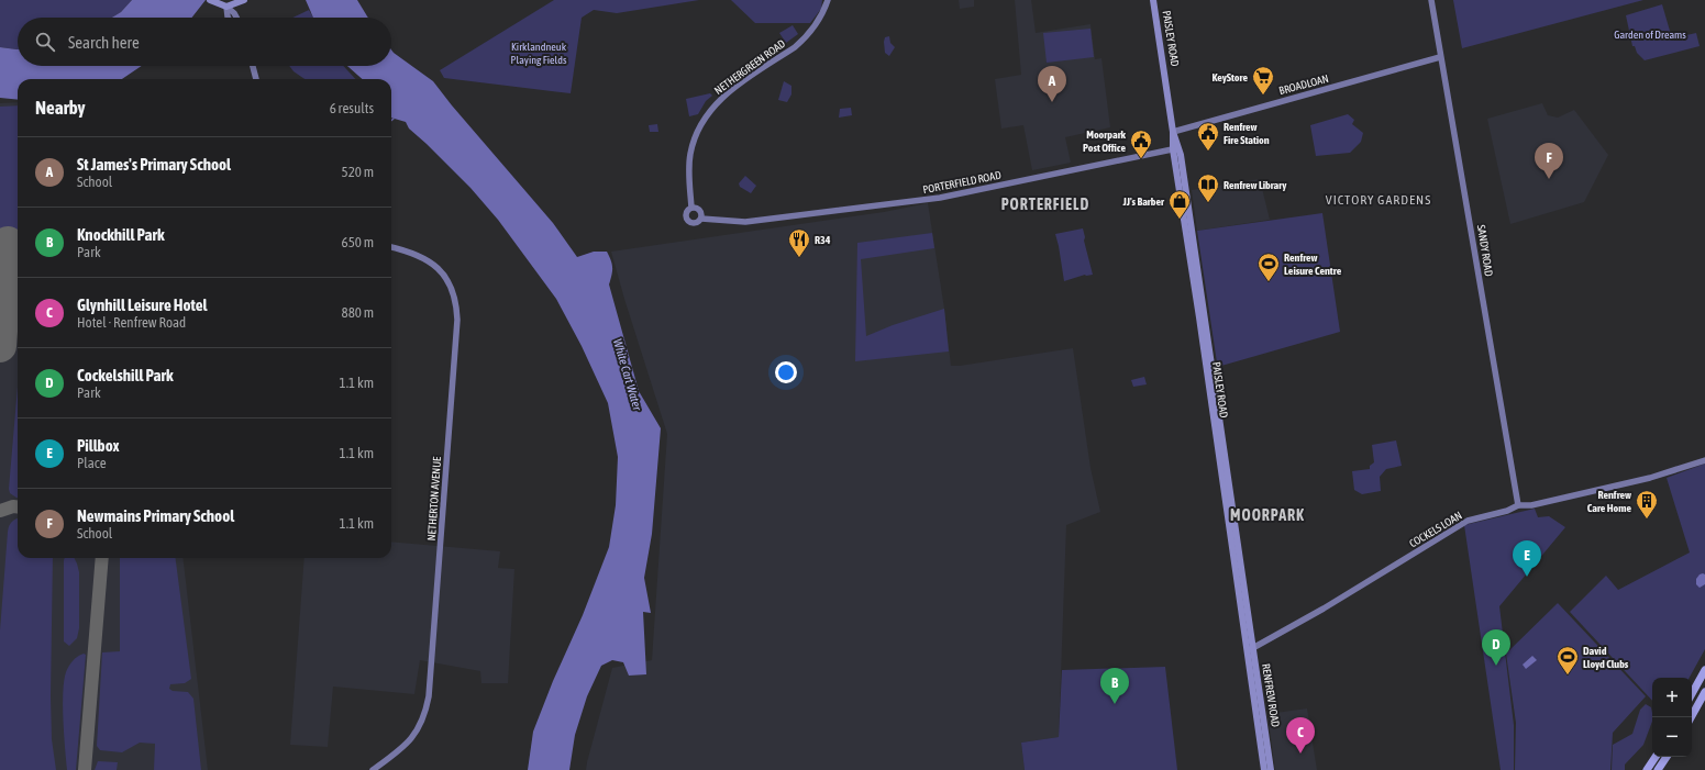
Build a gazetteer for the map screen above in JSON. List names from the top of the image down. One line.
{"streets":{"main road":["PAISLEY ROAD","RENFREW ROAD"],"street":["NETHERGREEN ROAD","BROADLOAN","PORTERFIELD ROAD","SANDY ROAD","NETHERTON AVENUE","COCKELS LOAN"]},"crossings":[["PAISLEY ROAD","BROADLOAN"],["PAISLEY ROAD","PORTERFIELD ROAD"],["PAISLEY ROAD","COCKELS LOAN"],["PAISLEY ROAD","RENFREW ROAD"],["NETHERGREEN ROAD","PORTERFIELD ROAD"],["BROADLOAN","SANDY ROAD"],["SANDY ROAD","COCKELS LOAN"],["COCKELS LOAN","RENFREW ROAD"]],"districts":["VICTORY GARDENS","PORTERFIELD","MOORPARK"],"water":["White Cart Water"],"parks":["Garden of Dreams","Kirklandneuk Playing Fields"],"places":{"supermarket":["KeyStore"],"public building":["Renfrew Fire Station","Moorpark Post Office"],"library":["Renfrew Library"],"shop":["JJ's Barber"],"restaurant":["R34"],"sports":["Renfrew Leisure Centre","David Lloyd Clubs"],"building":["Renfrew Care Home"]},"page":{"search":"Search here","pins":["A","F","E","D","B","C"],"heading":["Nearby","6 results"],"list":[{"mark":"A","name":"St James's Primary School","note":"School","value":"520 m"},{"mark":"B","name":"Knockhill Park","note":"Park","value":"650 m"},{"mark":"C","name":"Glynhill Leisure Hotel","note":"Hotel · Renfrew Road","value":"880 m"},{"mark":"D","name":"Cockelshill Park","note":"Park","value":"1.1 km"},{"mark":"E","name":"Pillbox","note":"Place","value":"1.1 km"},{"mark":"F","name":"Newmains Primary School","note":"School","value":"1.1 km"}],"map_buttons":["+","−"]}}
